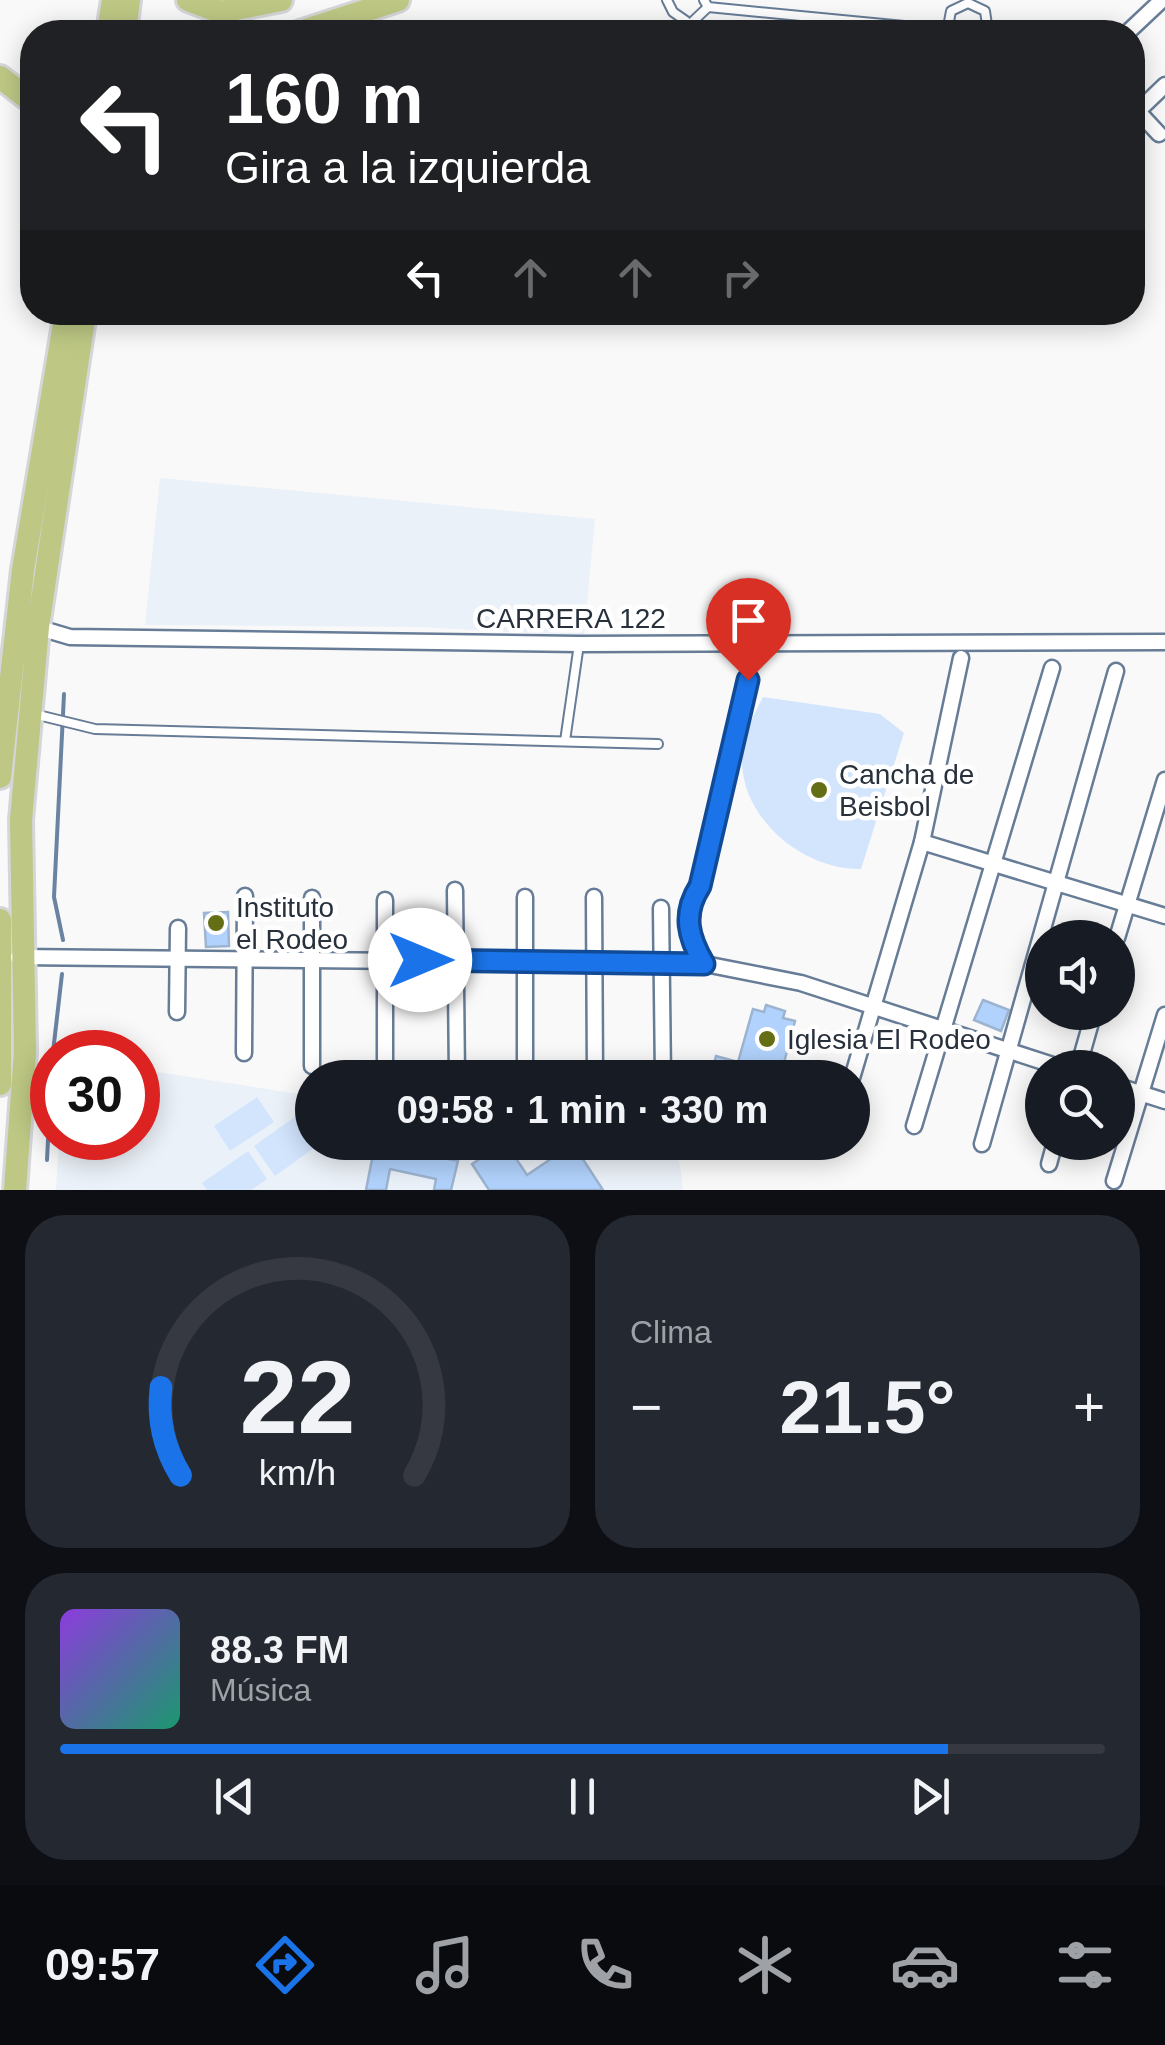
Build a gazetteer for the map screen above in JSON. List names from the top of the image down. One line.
{"streets":{"street":["CARRERA 122"]},"places":["Cancha de Beisbol","Instituto el Rodeo","Iglesia El Rodeo"],"page":{"turn":["160 m","Gira a la izquierda"],"limit":"30","trip":"09:58 · 1 min · 330 m","tile":"Clima","heat":["−","21.5°","+"],"song":["88.3 FM","Música"],"tabs":"09:57","gauge":["22","km/h"]}}
